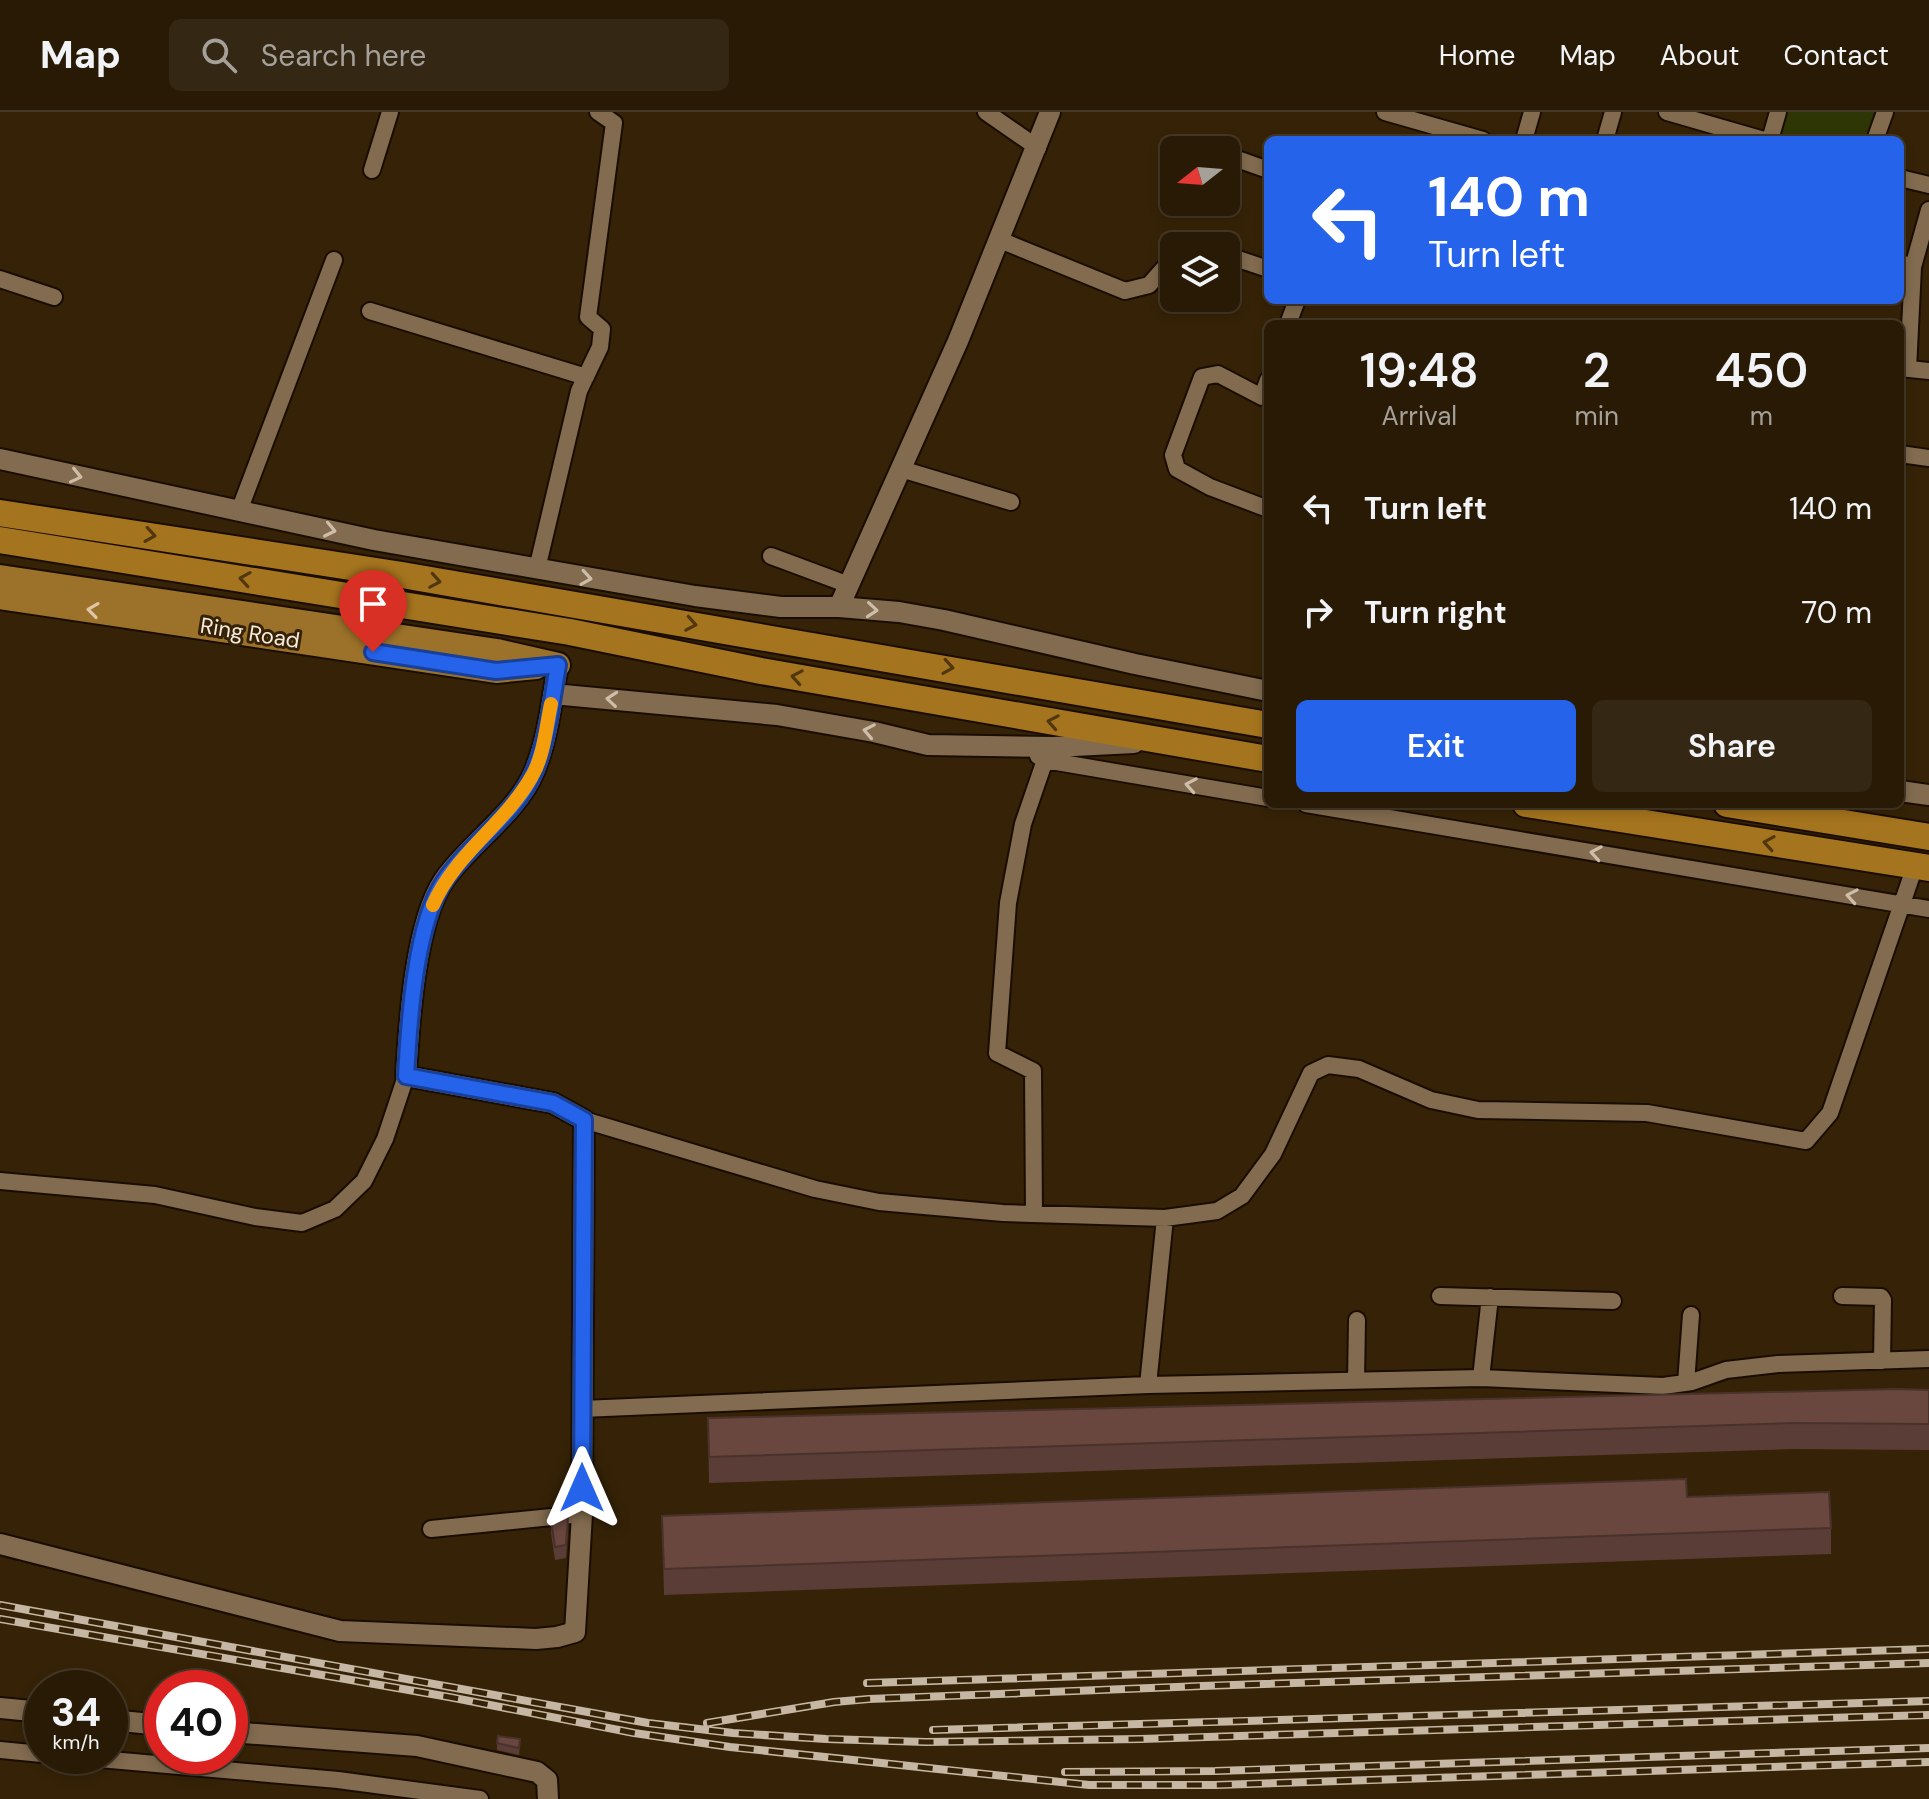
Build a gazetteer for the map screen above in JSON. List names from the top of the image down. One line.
{"streets":{"main road":["Ring Road"]},"north":"left","page":{"header":"Map","search":"Search here","nav":["Home","Map","About","Contact"],"turn":["140 m","Turn left"],"eta":["19:48","Arrival","2","min","450","m"],"list":[{"name":"Turn left","value":"140 m"},{"name":"Turn right","value":"70 m"}],"buttons":["Exit","Share"],"speed":"34 km/h","limit":"40"}}
